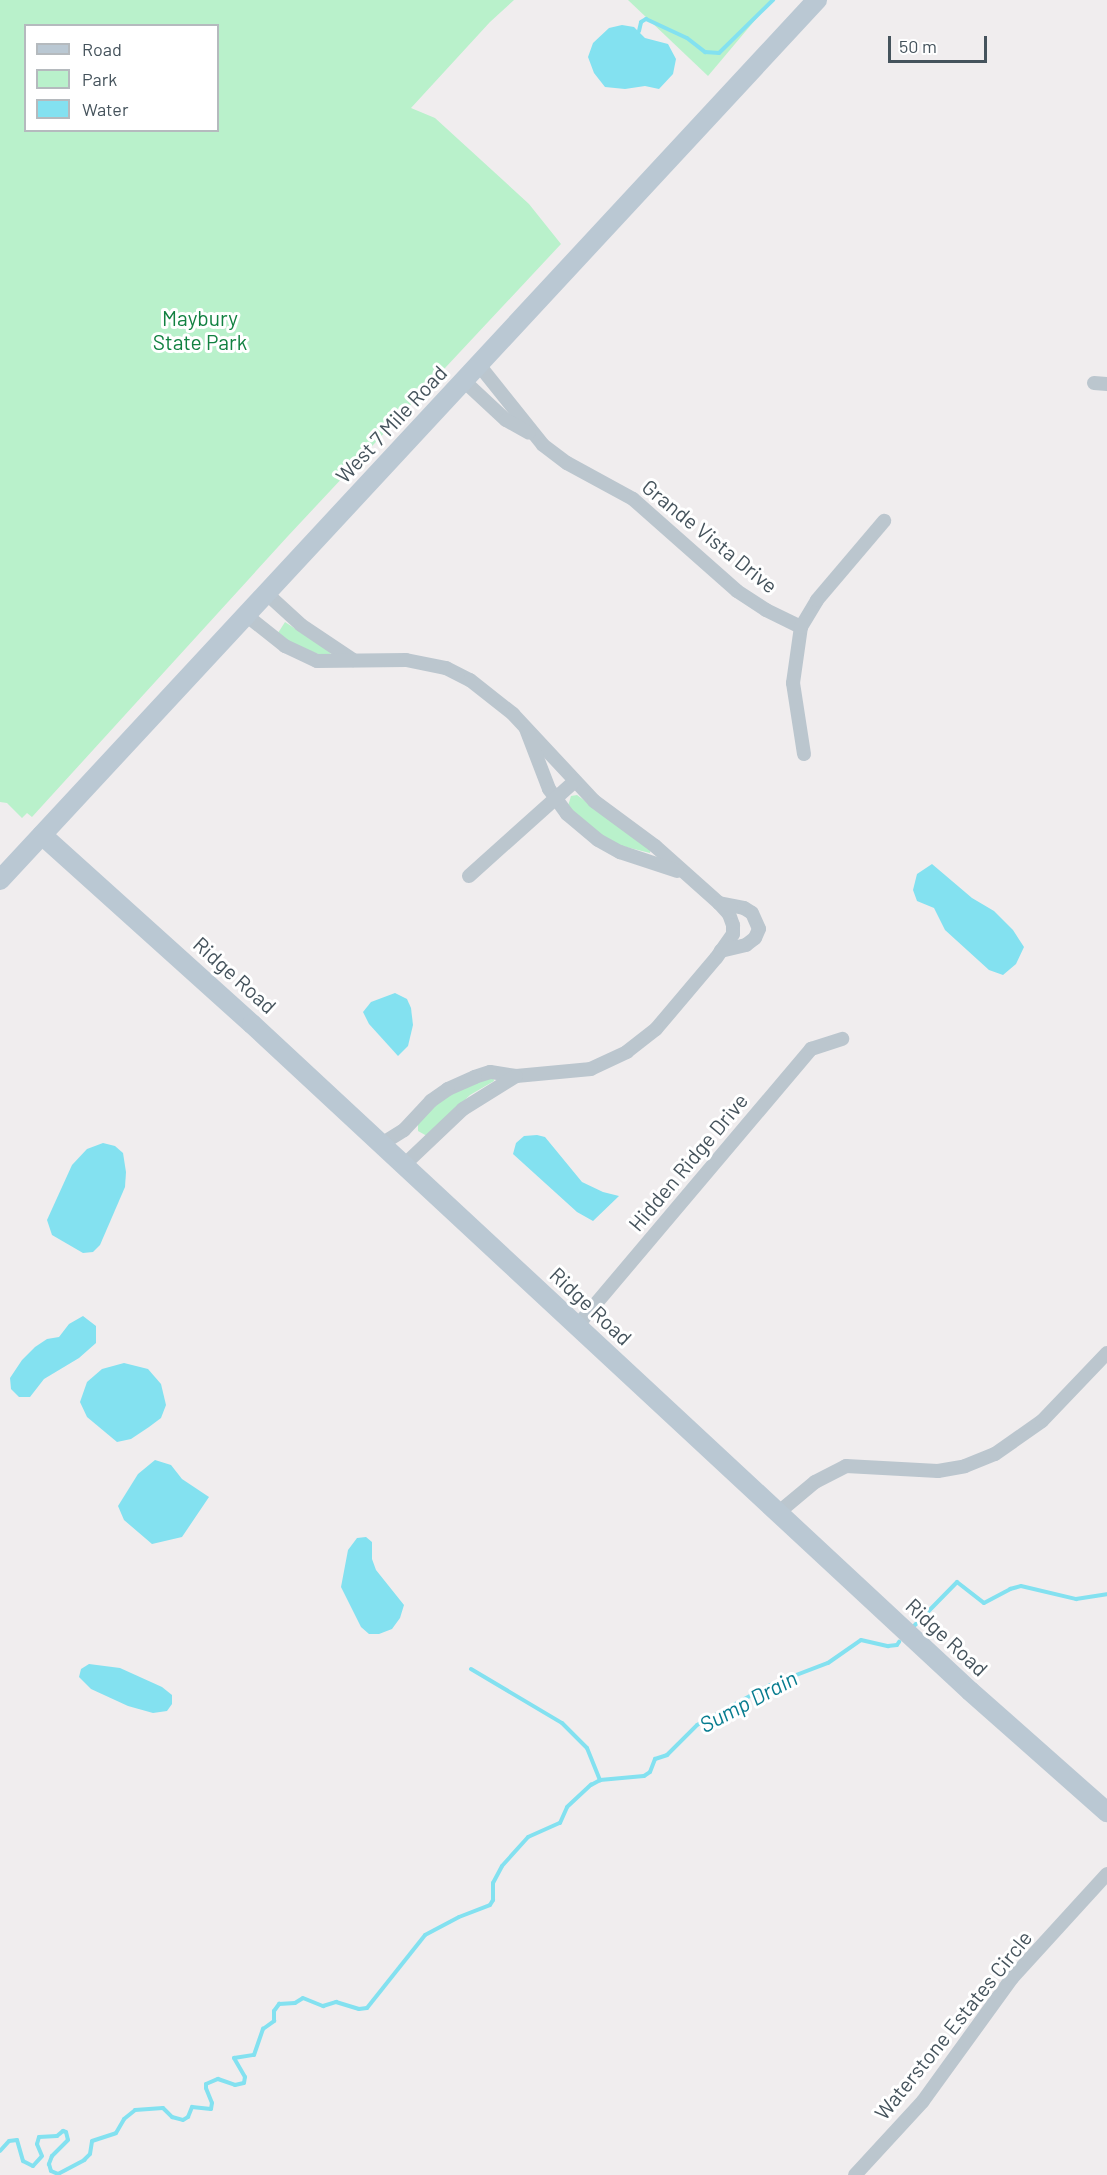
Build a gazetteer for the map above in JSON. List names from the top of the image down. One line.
{"streets":{"street":["West 7 Mile Road","Grande Vista Drive","Ridge Road","Hidden Ridge Drive","Waterstone Estates Circle"]},"crossings":[["West 7 Mile Road","Grande Vista Drive"],["West 7 Mile Road","Ridge Road"],["Ridge Road","Hidden Ridge Drive"]],"water":["Sump Drain"],"parks":["Maybury State Park"],"legend":["Road","Park","Water"],"scale_bar":"50 m"}
